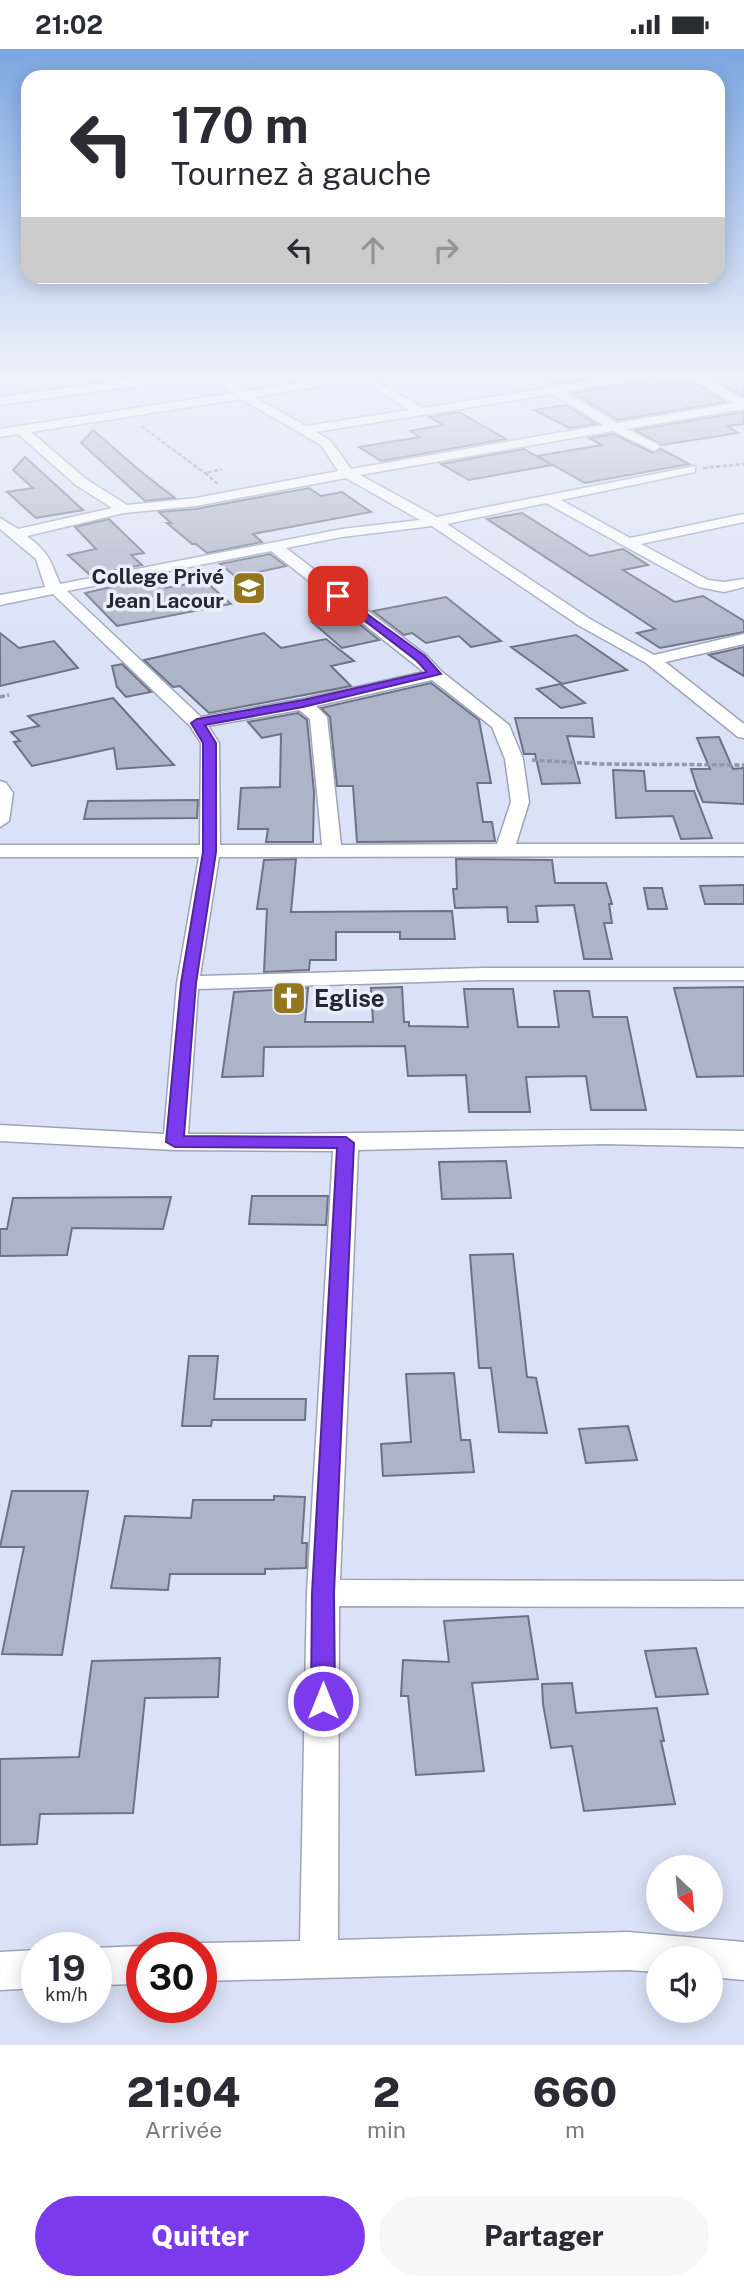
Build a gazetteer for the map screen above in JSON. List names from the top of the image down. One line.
{"places":{"school or university":["College Privé Jean Lacour"],"church":["Eglise"]},"north":"bottom right","page":{"status":"21:02","turn":["170 m","Tournez à gauche"],"speed":"19 km/h","limit":"30","eta":["21:04","Arrivée","2","min","660","m"],"buttons":["Quitter","Partager"]}}
